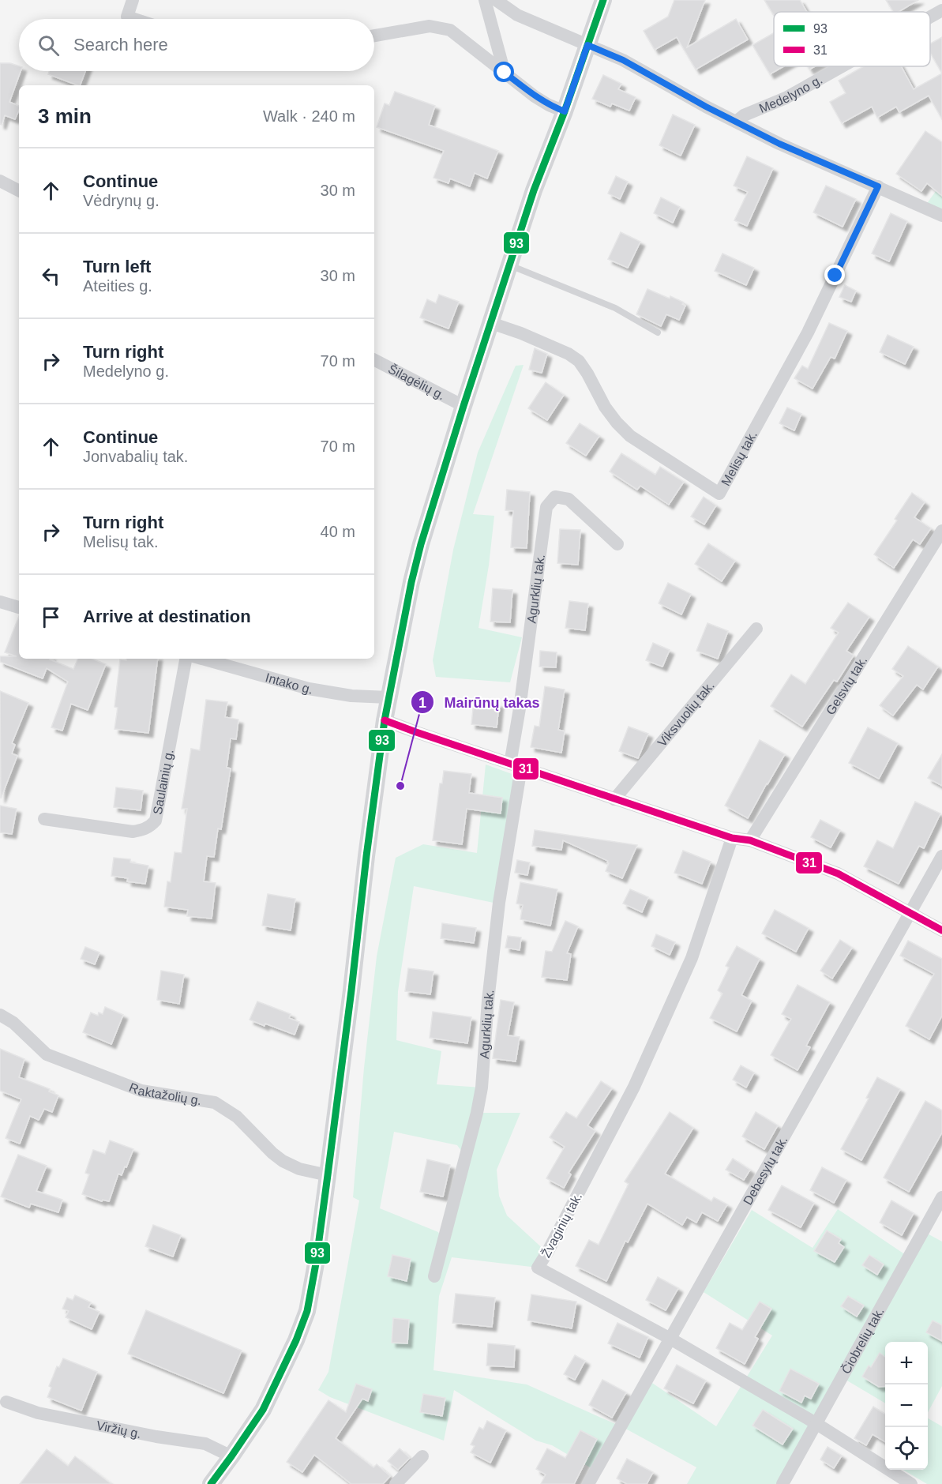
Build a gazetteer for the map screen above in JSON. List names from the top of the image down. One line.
{"streets":{"street":["Medelyno g.","Šilagėlių g.","Melisų tak.","Agurklių tak.","Intako g.","Gelsvių tak.","Viksvuolių tak.","Saulainių g.","Raktažolių g.","Debesylų tak.","Žvaginių tak.","Čiobrelių tak.","Viržių g."]},"crossings":[["Debesylų tak.","Žvaginių tak."],["Žvaginių tak.","Čiobrelių tak."]],"places":["Mairūnų takas"],"lines":["transit line 93","transit line 31"],"legend":["93","31"],"page":{"search":"Search here","heading":["3 min","Walk · 240 m"],"list":[["Continue","Vėdrynų g.","30 m"],["Turn left","Ateities g.","30 m"],["Turn right","Medelyno g.","70 m"],["Continue","Jonvabalių tak.","70 m"],["Turn right","Melisų tak.","40 m"],"Arrive at destination"],"map_buttons":["+","−"]}}
